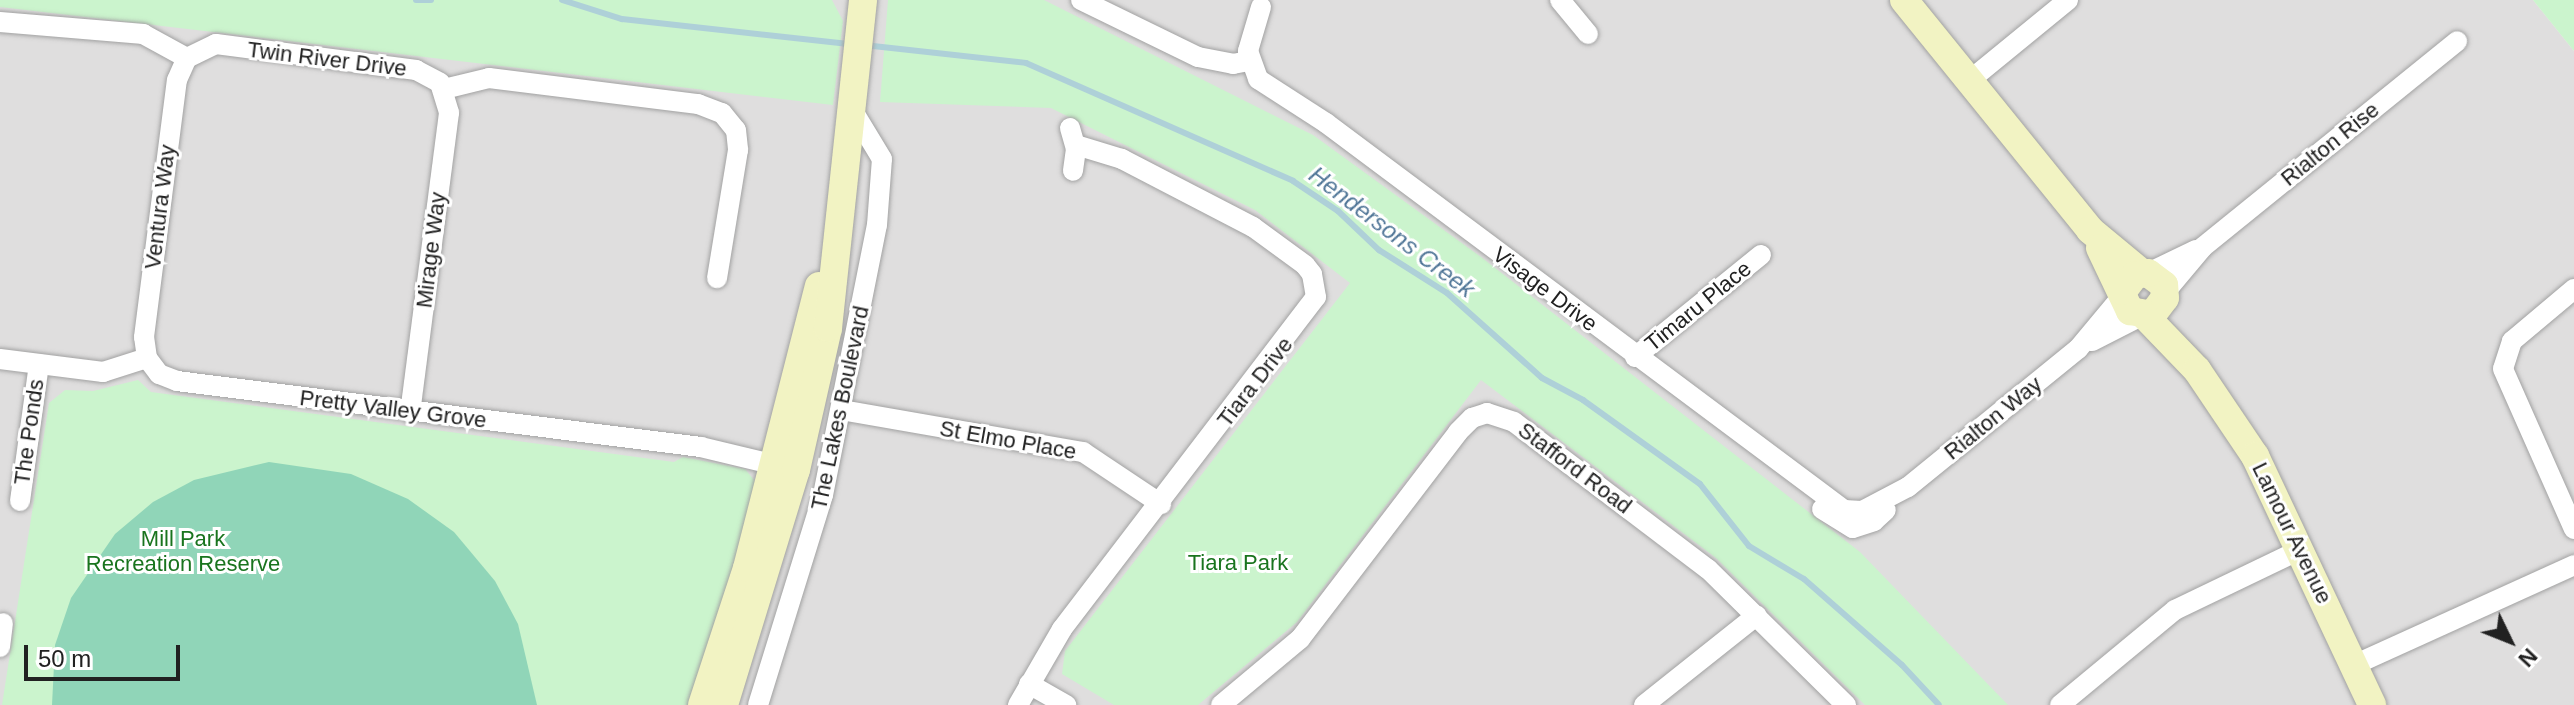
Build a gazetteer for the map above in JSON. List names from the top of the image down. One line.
{"streets":{"street":["Twin River Drive","Rialton Rise","Ventura Way","Mirage Way","Visage Drive","Timaru Place","Tiara Drive","The Lakes Boulevard","Pretty Valley Grove","Rialton Way","The Ponds","St Elmo Place","Stafford Road","Lamour Avenue"]},"crossings":[["Twin River Drive","Ventura Way"],["Twin River Drive","Mirage Way"],["Rialton Rise","Rialton Way"],["Rialton Rise","Lamour Avenue"],["Ventura Way","Pretty Valley Grove"],["Mirage Way","Pretty Valley Grove"],["Visage Drive","Timaru Place"],["Visage Drive","Rialton Way"],["Tiara Drive","St Elmo Place"],["The Lakes Boulevard","Pretty Valley Grove"],["The Lakes Boulevard","St Elmo Place"],["Rialton Way","Lamour Avenue"]],"water":["Hendersons Creek"],"parks":["Mill Park Recreation Reserve","Tiara Park"],"scale_bar":"50 m","north":"bottom right"}
